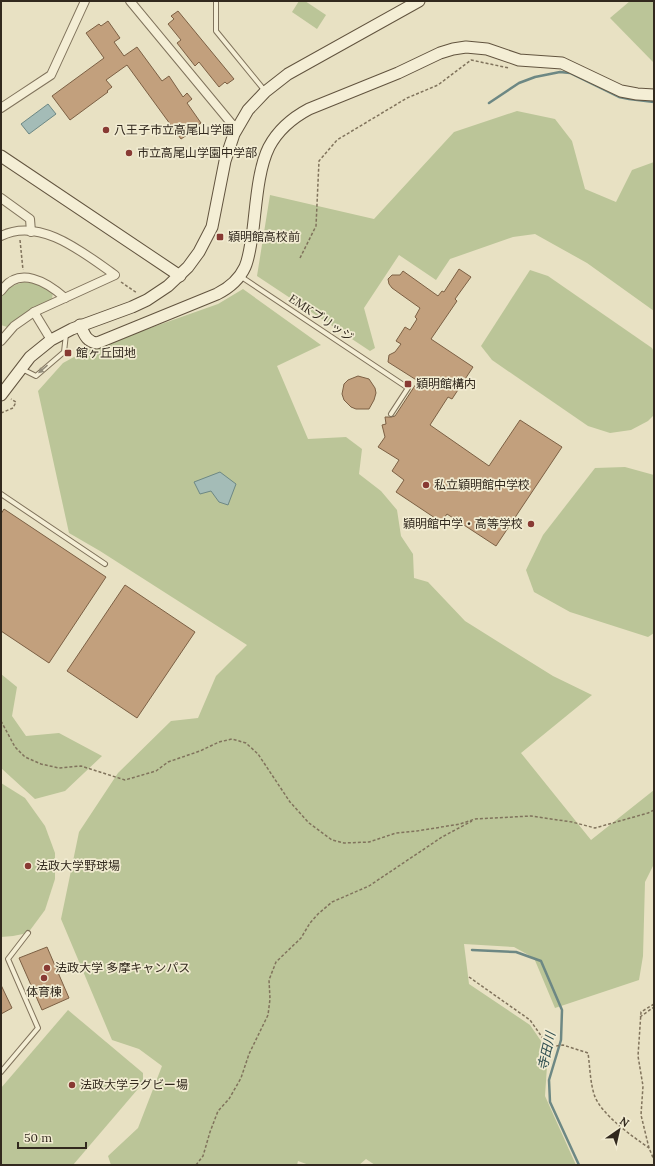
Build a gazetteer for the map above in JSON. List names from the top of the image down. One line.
{"streets":{"lane":["EMKブリッジ"]},"water":["寺田川"],"places":{"other":["八王子市立高尾山学園","市立高尾山学園中学部","私立穎明館中学校","穎明館中学・高等学校","法政大学野球場","法政大学 多摩キャンパス","体育棟","法政大学ラグビー場"],"transit":["穎明館高校前","館ヶ丘団地","穎明館構内"]},"scale_bar":"50 m","north":"top right"}
